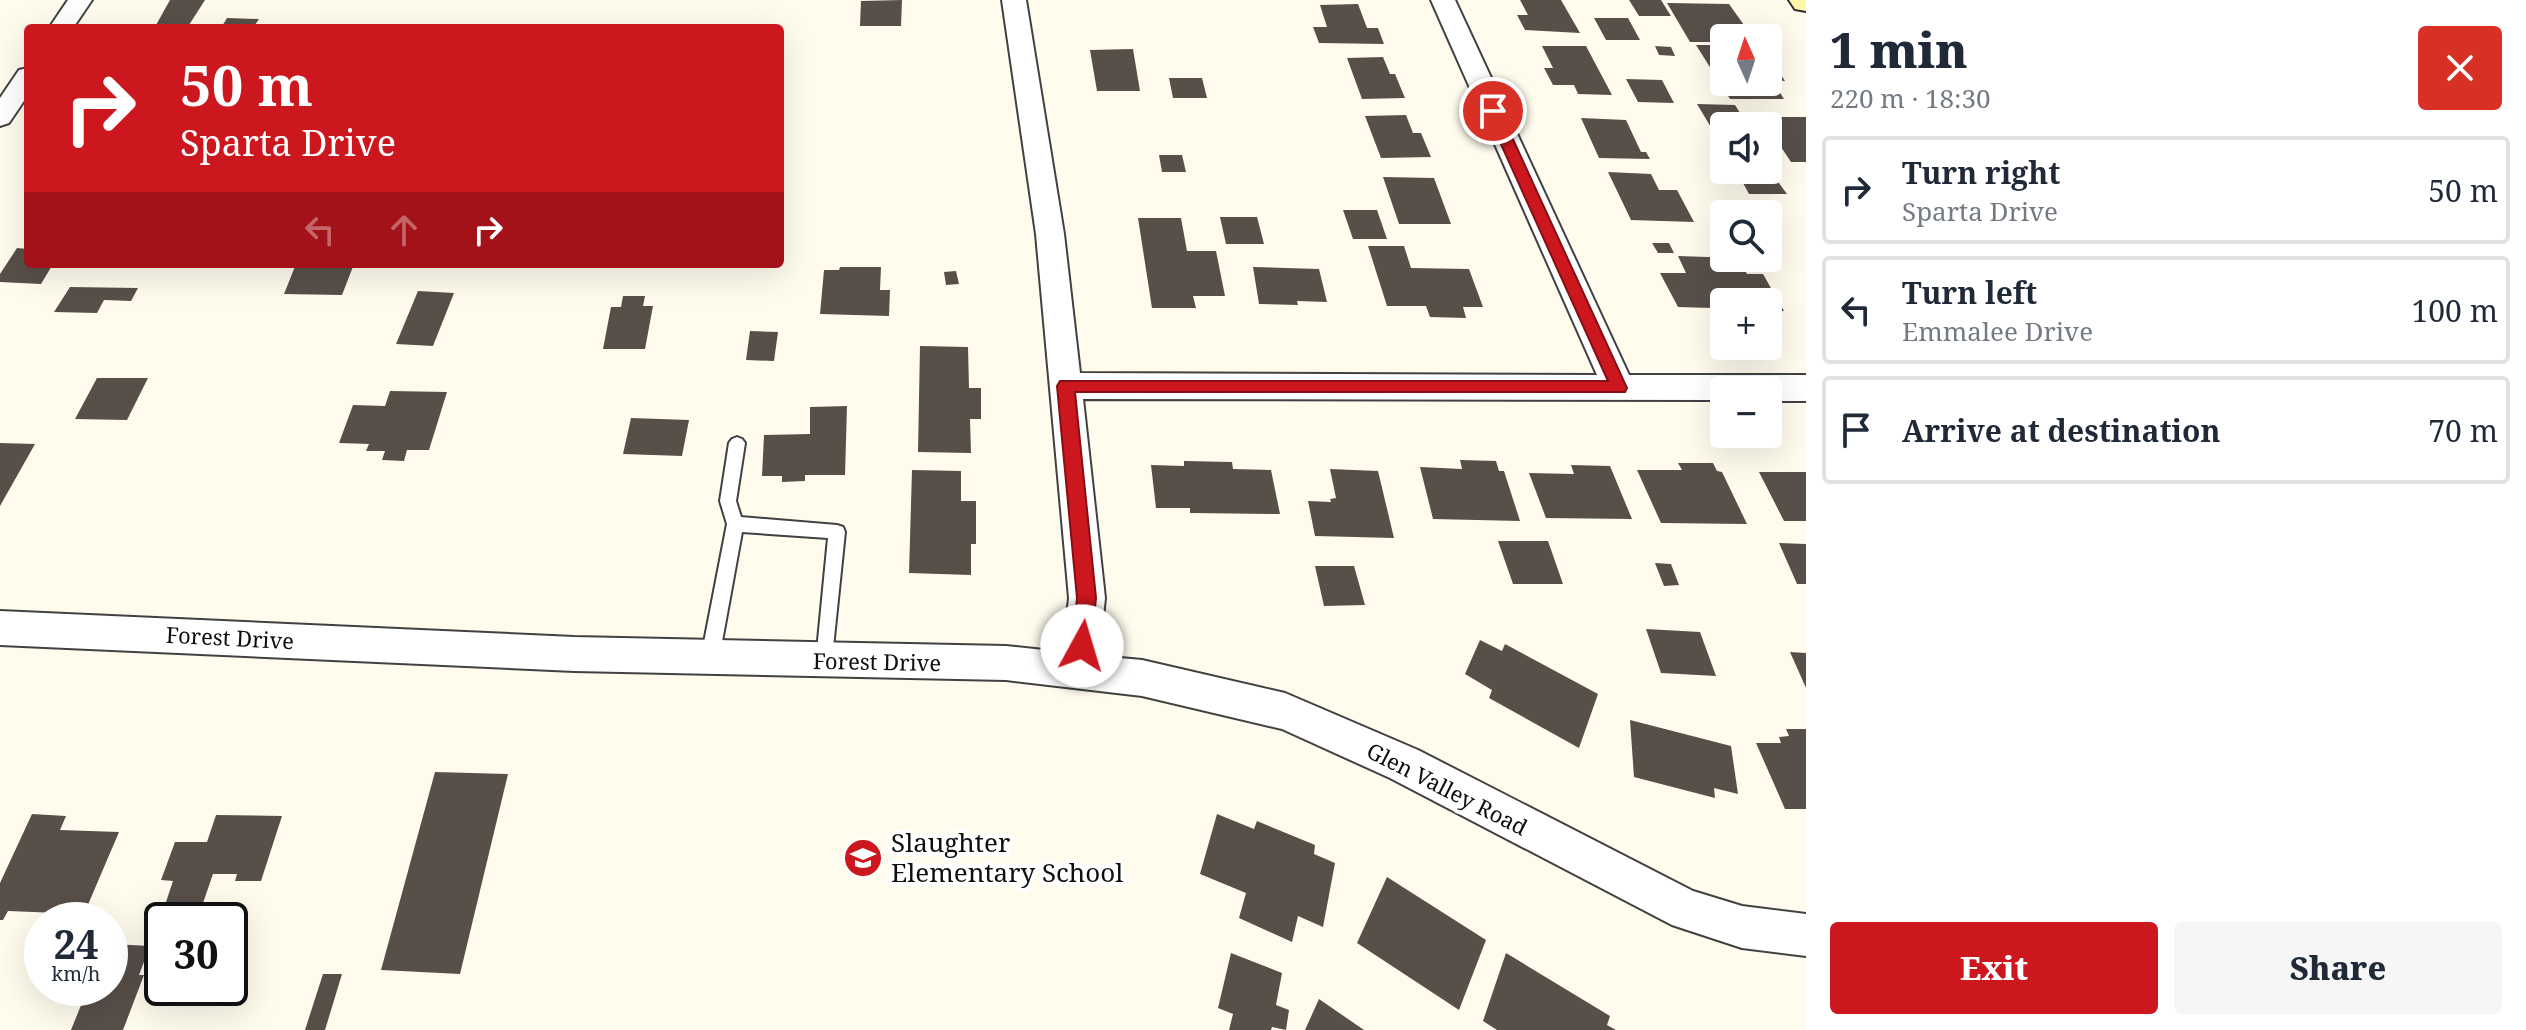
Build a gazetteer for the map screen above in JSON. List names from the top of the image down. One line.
{"streets":{"street":["Forest Drive","Glen Valley Road"]},"crossings":[["Forest Drive","Glen Valley Road"]],"places":{"school or university":["Slaughter Elementary School"]},"north":"top","page":{"heading":["1 min","220 m · 18:30"],"map_buttons":["+","−"],"turn":["50 m","Sparta Drive"],"list":[{"name":"Turn right","note":"Sparta Drive","value":"50 m"},{"name":"Turn left","note":"Emmalee Drive","value":"100 m"},{"name":"Arrive at destination","value":"70 m"}],"speed":"24 km/h","limit":"30","buttons":["Exit","Share"]}}
